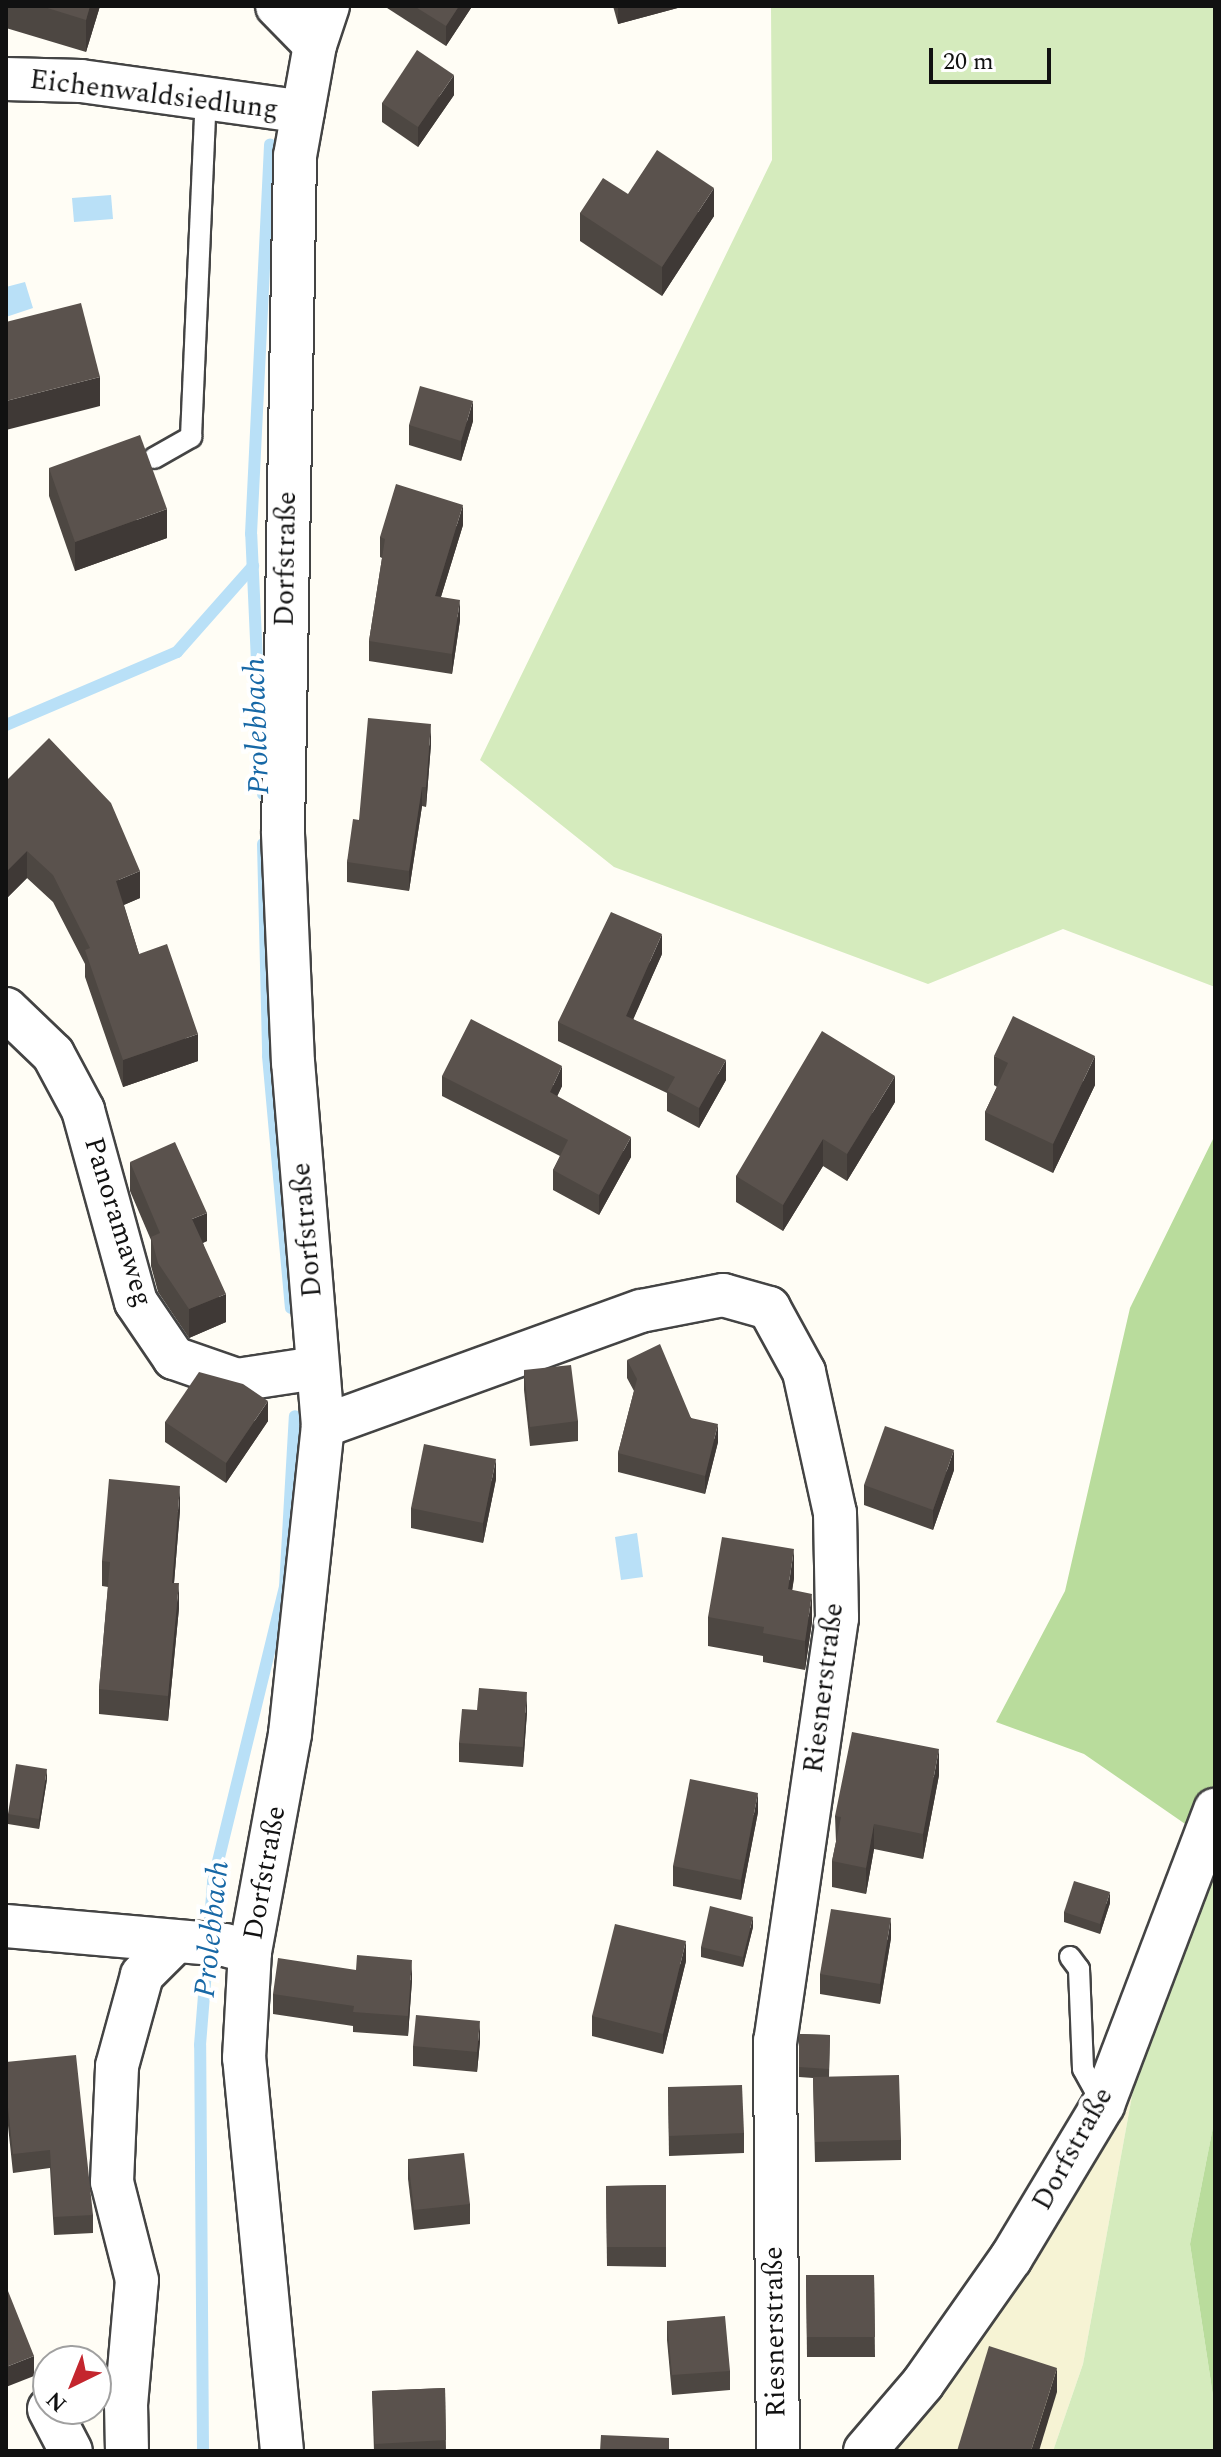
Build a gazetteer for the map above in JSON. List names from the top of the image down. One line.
{"streets":{"street":["Eichenwaldsiedlung","Dorfstraße","Panoramaweg","Riesnerstraße"]},"crossings":[["Eichenwaldsiedlung","Dorfstraße"],["Dorfstraße","Panoramaweg"],["Dorfstraße","Riesnerstraße"]],"water":["Prolebbach"],"scale_bar":"20 m","north":"bottom left"}
